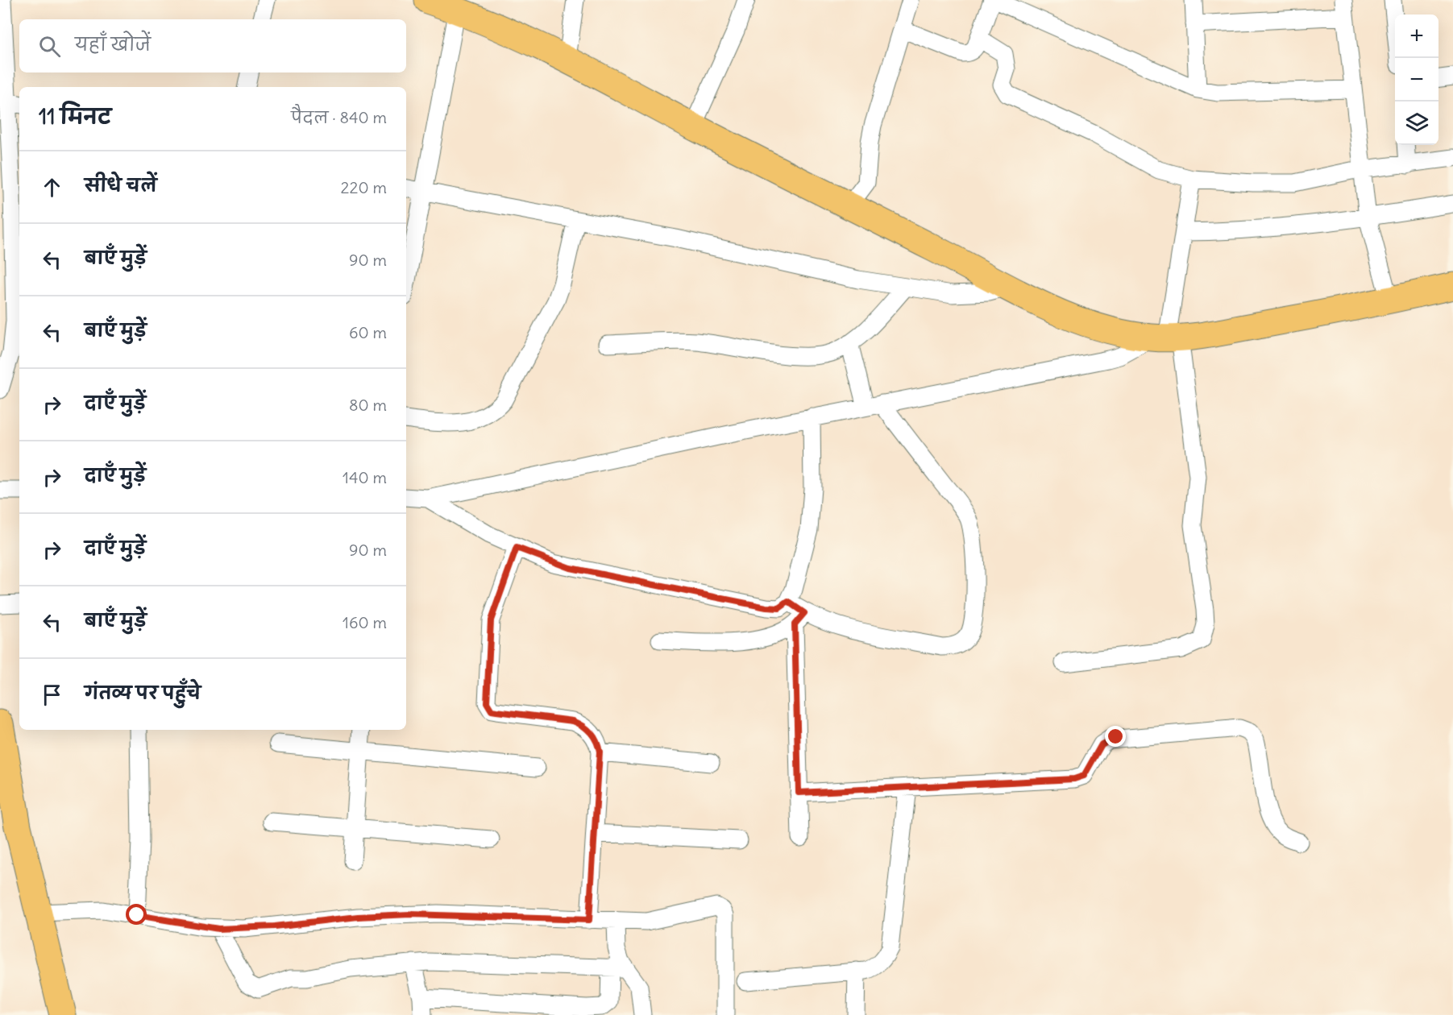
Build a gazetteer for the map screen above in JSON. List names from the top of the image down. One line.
{"page":{"map_buttons":["+","−"],"search":"यहाँ खोजें","heading":["11 मिनट","पैदल · 840 m"],"list":[["सीधे चलें","220 m"],["बाएँ मुड़ें","90 m"],["बाएँ मुड़ें","60 m"],["दाएँ मुड़ें","80 m"],["दाएँ मुड़ें","140 m"],["दाएँ मुड़ें","90 m"],["बाएँ मुड़ें","160 m"],"गंतव्य पर पहुँचे"]}}
